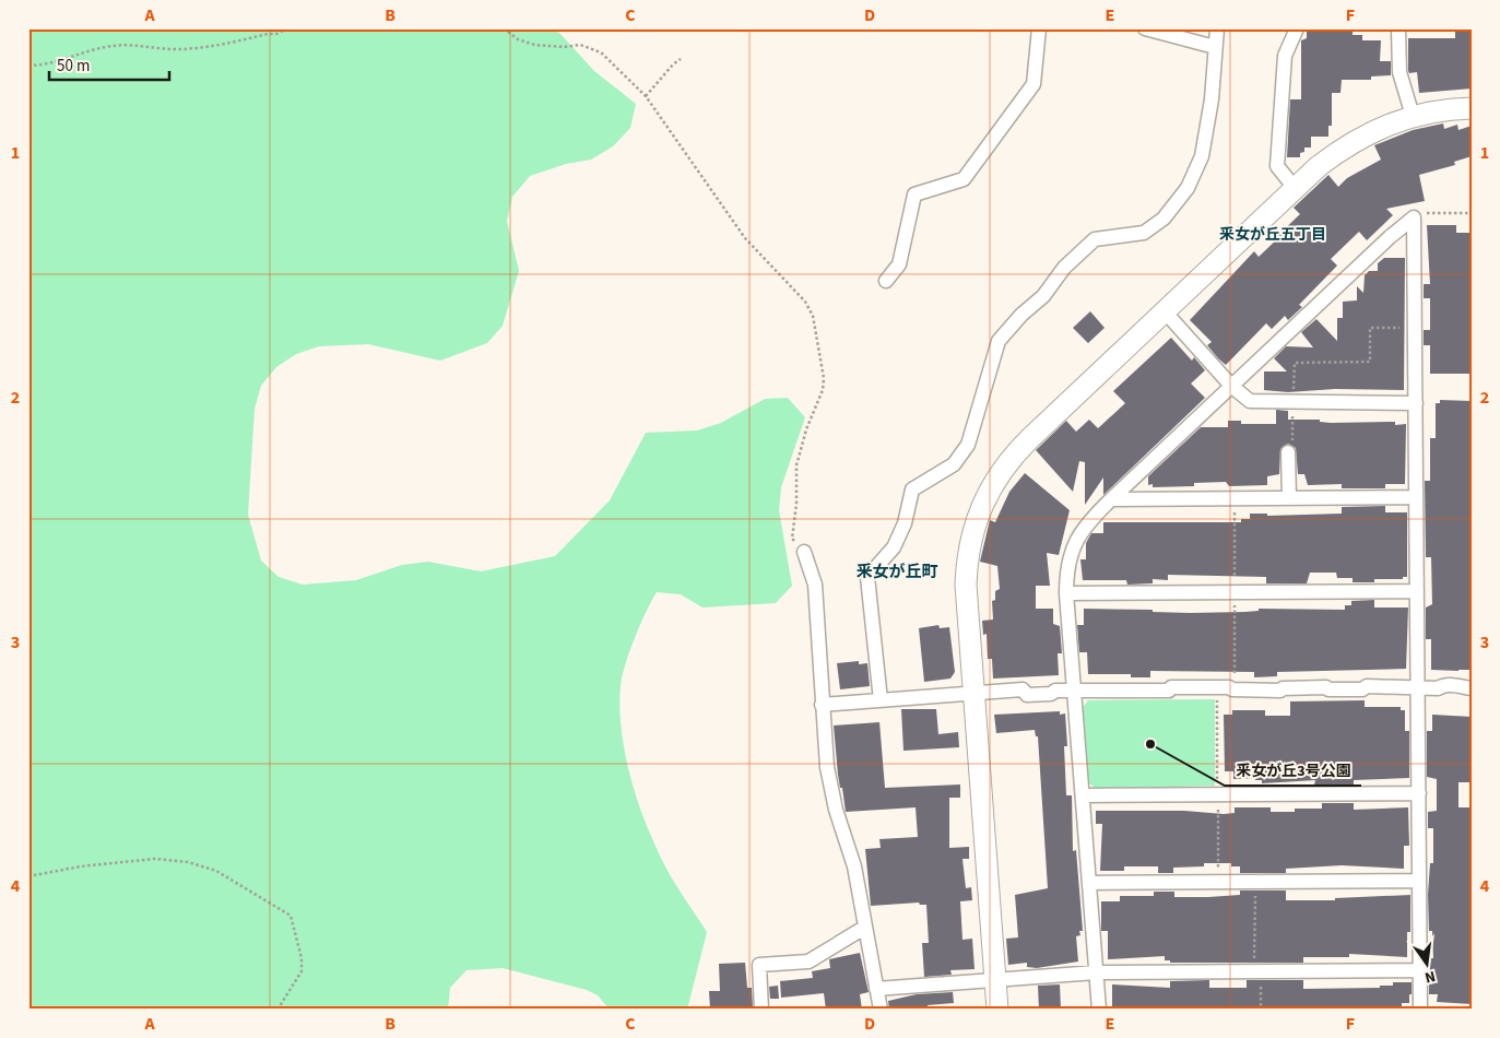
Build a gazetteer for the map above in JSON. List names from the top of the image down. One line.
{"districts":["釆女が丘五丁目","釆女が丘町"],"places":["釆女が丘3号公園"],"scale_bar":"50 m","north":"bottom","grid":{"columns":["A","B","C","D","E","F"],"rows":["1","2","3","4"]}}
